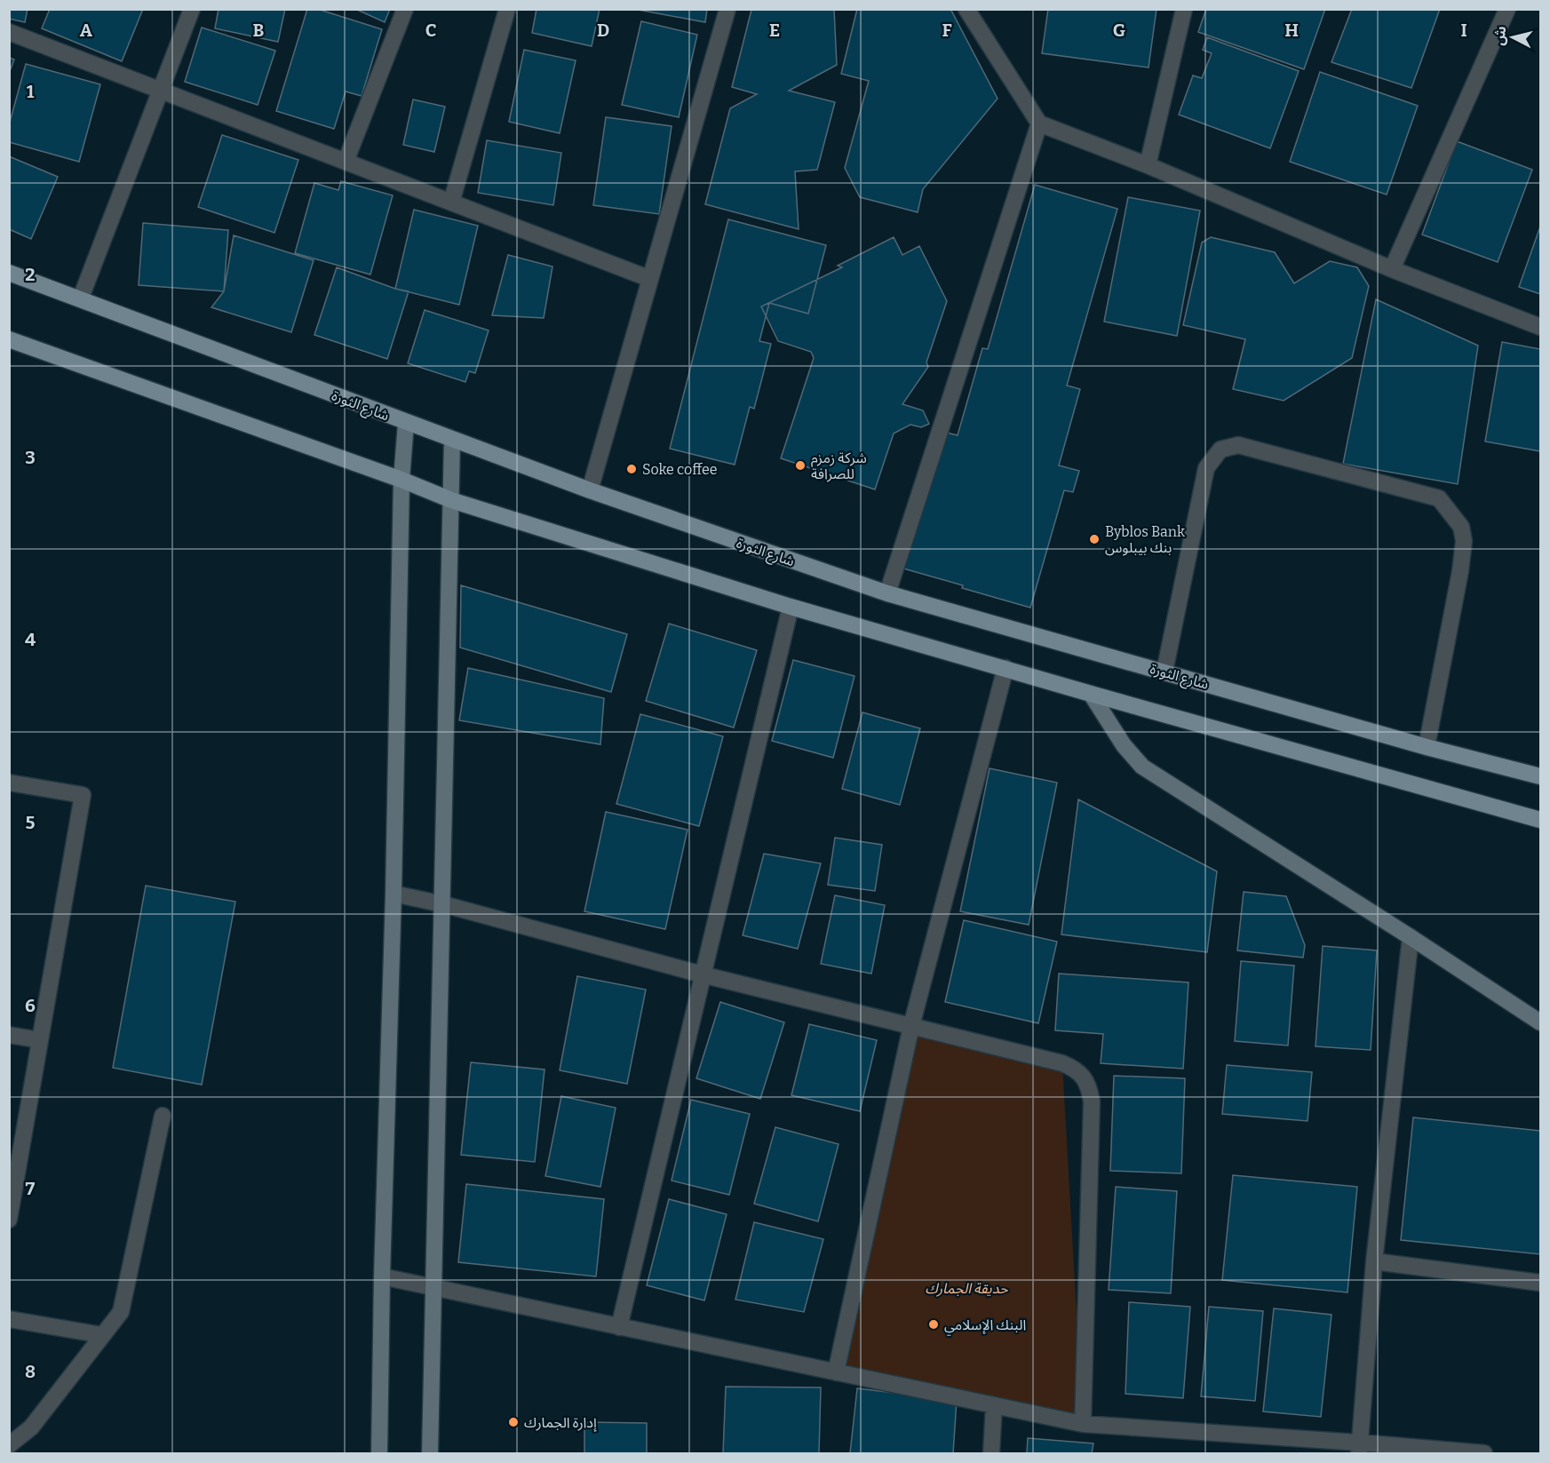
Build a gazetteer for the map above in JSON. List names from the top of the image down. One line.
{"streets":{"main road":["شارع الثورة"]},"parks":["حديقة الجمارك"],"places":["شركة زمزم للصرافة","Soke coffee","Byblos Bank بنك بيبلوس","البنك الإسلامي","إدارة الجمارك"],"north":"left","grid":{"columns":["A","B","C","D","E","F","G","H","I"],"rows":["1","2","3","4","5","6","7","8"]}}
